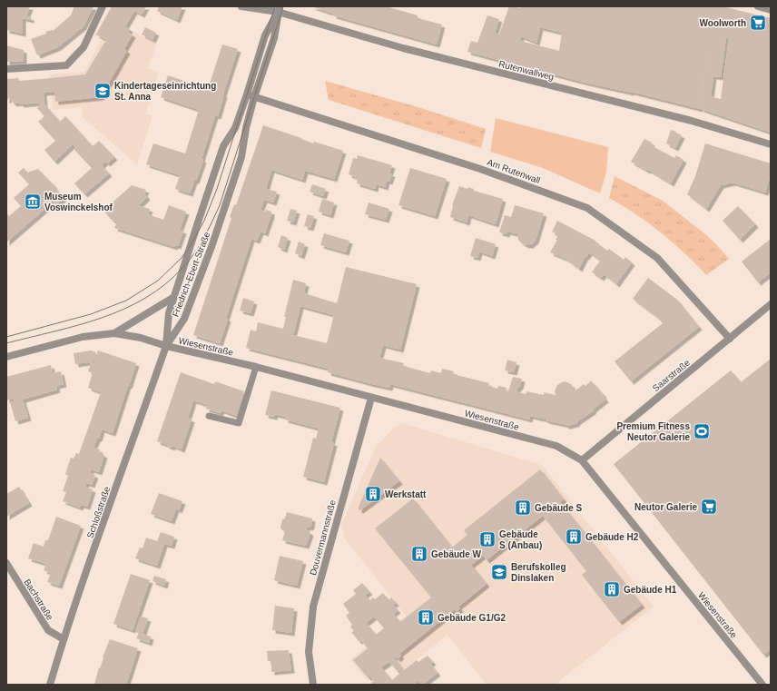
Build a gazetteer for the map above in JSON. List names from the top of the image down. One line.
{"streets":{"street":["Rutenwallweg","Am Rutenwall","Friedrich-Ebert-Straße","Wiesenstraße","Saarstraße","Schloßstraße","Douvermannstraße","Bachstraße"]},"crossings":[["Rutenwallweg","Friedrich-Ebert-Straße"],["Am Rutenwall","Friedrich-Ebert-Straße"],["Am Rutenwall","Saarstraße"],["Friedrich-Ebert-Straße","Wiesenstraße"],["Friedrich-Ebert-Straße","Schloßstraße"],["Wiesenstraße","Saarstraße"],["Wiesenstraße","Schloßstraße"],["Wiesenstraße","Douvermannstraße"],["Schloßstraße","Bachstraße"]],"places":{"supermarket":["Woolworth","Neutor Galerie"],"school or university":["Kindertageseinrichtung St. Anna","Berufskolleg Dinslaken"],"museum":["Museum Voswinckelshof"],"sports":["Premium Fitness Neutor Galerie"],"building":["Werkstatt","Gebäude S","Gebäude H2","Gebäude S (Anbau)","Gebäude W","Gebäude H1","Gebäude G1/G2"]}}
